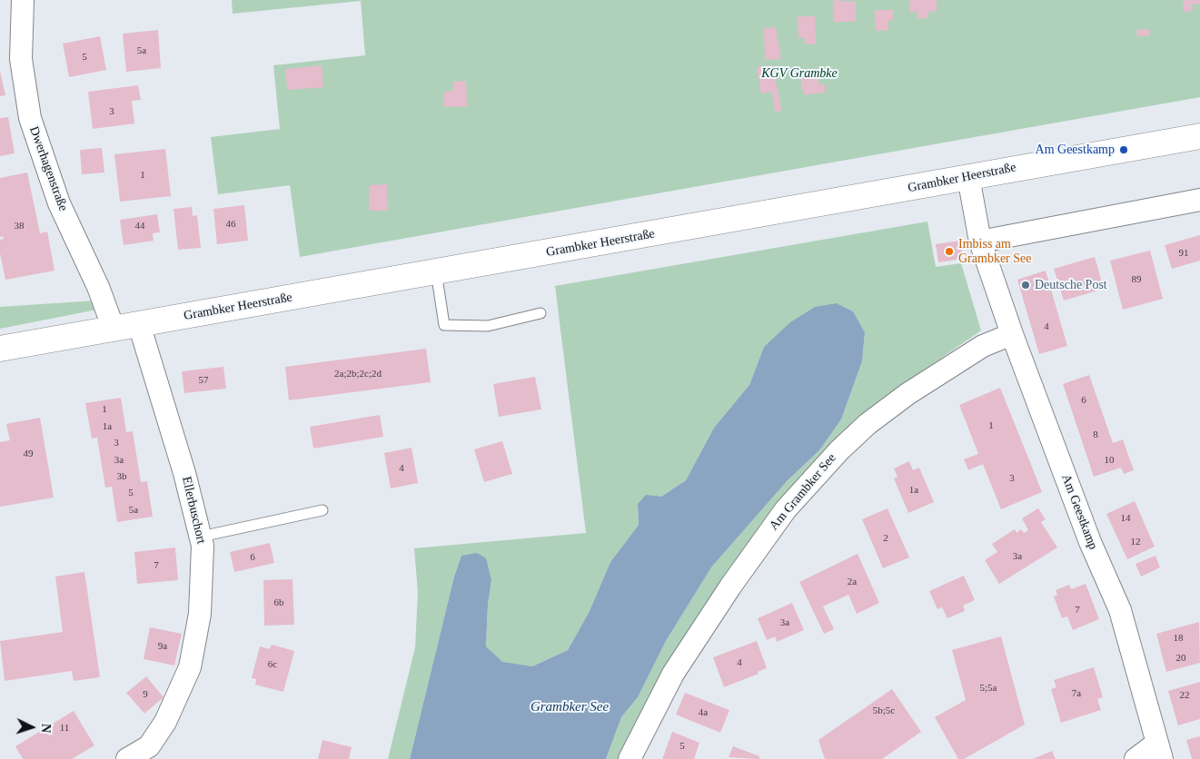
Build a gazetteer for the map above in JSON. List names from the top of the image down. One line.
{"streets":{"main road":["Grambker Heerstraße"],"street":["Dwerhagenstraße","Am Grambker See","Ellerbuschort","Am Geestkamp"]},"crossings":[["Dwerhagenstraße","Grambker Heerstraße"],["Grambker Heerstraße","Ellerbuschort"],["Grambker Heerstraße","Am Geestkamp"],["Am Grambker See","Am Geestkamp"]],"water":["Grambker See"],"parks":["KGV Grambke"],"places":["Am Geestkamp","Imbiss am Grambker See","Deutsche Post"],"house_numbers":["5a","5","3","1","46","38","44","91","89","4","2a;2b;2c;2d","57","6","1","1","1a","8","3","49","3a","10","4","3b","3","1a","5","5a","14","2","12","3a","6","7","2a","6b","7","3a","18","9a","20","4","6c","5;5a","7a","9","22","5b;5c","4a","11","5"],"north":"right"}
